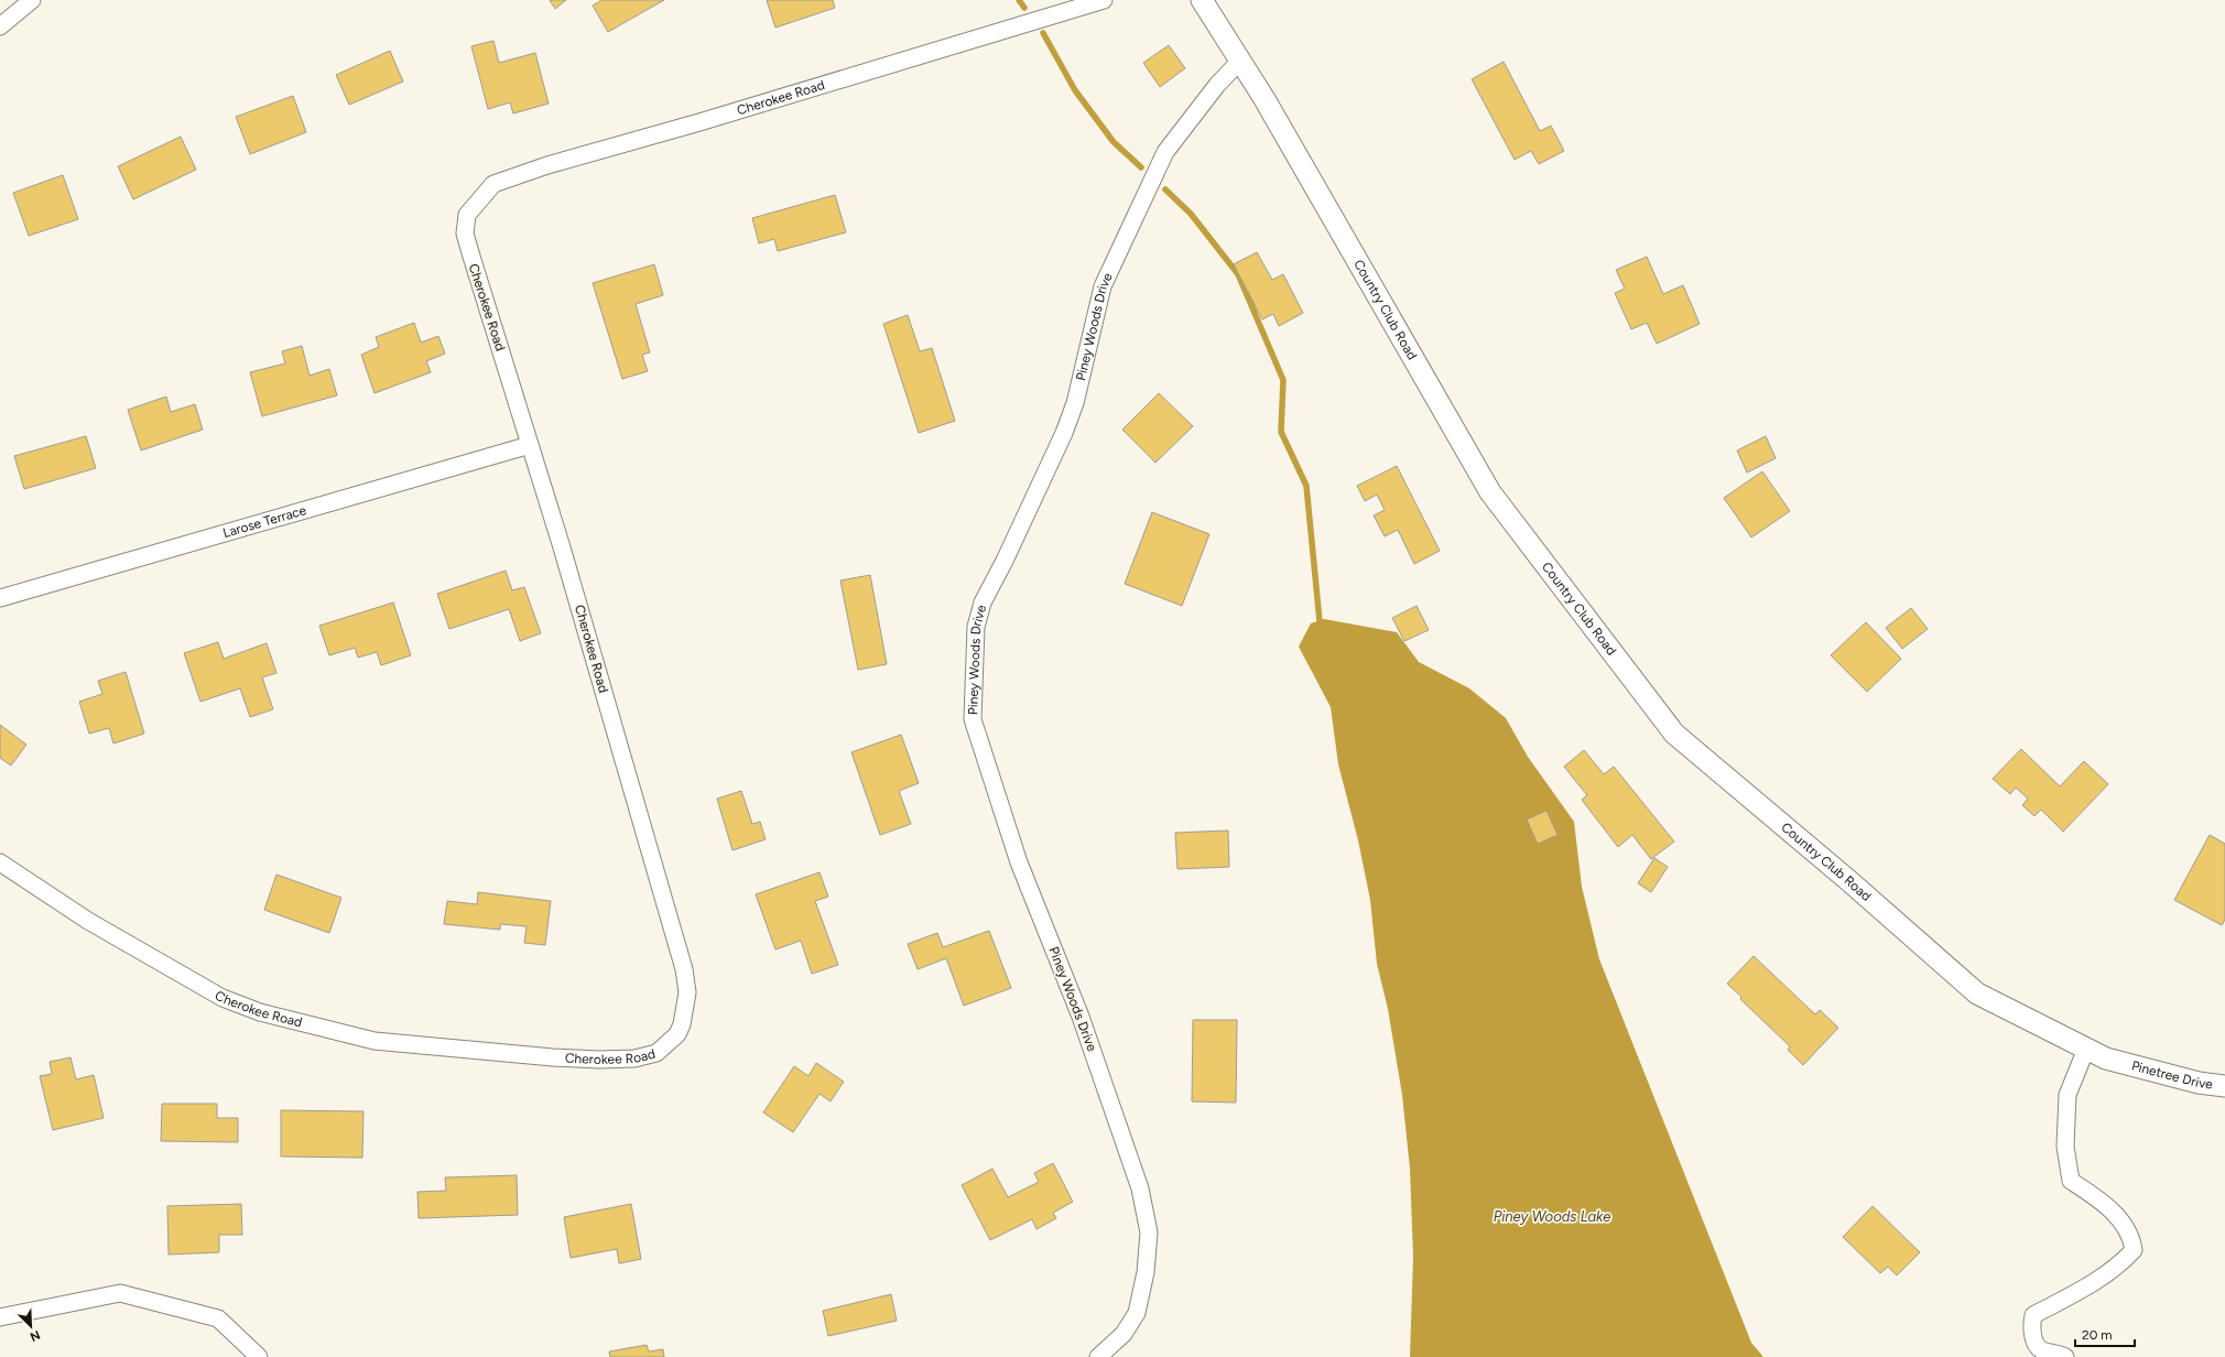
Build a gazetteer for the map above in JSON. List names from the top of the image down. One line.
{"streets":{"street":["Cherokee Road","Country Club Road","Piney Woods Drive","Larose Terrace","Pinetree Drive"]},"crossings":[["Cherokee Road","Larose Terrace"],["Country Club Road","Piney Woods Drive"],["Country Club Road","Pinetree Drive"]],"water":["Piney Woods Lake"],"scale_bar":"20 m","north":"bottom right"}
